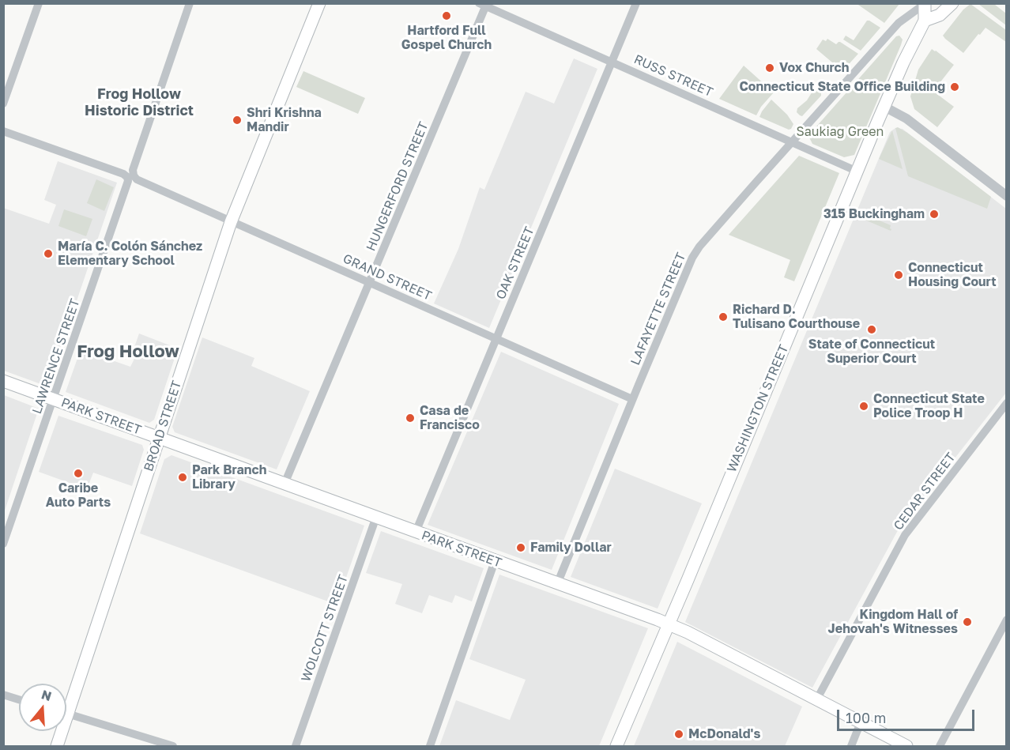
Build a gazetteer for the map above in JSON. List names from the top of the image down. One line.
{"streets":{"main road":["WASHINGTON STREET","PARK STREET","BROAD STREET"],"street":["RUSS STREET","HUNGERFORD STREET","OAK STREET","GRAND STREET","LAFAYETTE STREET","LAWRENCE STREET","CEDAR STREET","WOLCOTT STREET"]},"crossings":[["RUSS STREET","HUNGERFORD STREET"],["RUSS STREET","OAK STREET"],["RUSS STREET","LAFAYETTE STREET"],["RUSS STREET","WASHINGTON STREET"],["HUNGERFORD STREET","GRAND STREET"],["HUNGERFORD STREET","PARK STREET"],["OAK STREET","GRAND STREET"],["OAK STREET","PARK STREET"],["GRAND STREET","LAFAYETTE STREET"],["GRAND STREET","LAWRENCE STREET"],["GRAND STREET","BROAD STREET"],["LAFAYETTE STREET","WASHINGTON STREET"],["LAFAYETTE STREET","PARK STREET"],["LAWRENCE STREET","PARK STREET"],["WASHINGTON STREET","PARK STREET"],["PARK STREET","BROAD STREET"],["PARK STREET","CEDAR STREET"],["PARK STREET","WOLCOTT STREET"]],"districts":["Frog Hollow Historic District","Frog Hollow"],"parks":["Saukiag Green"],"places":["Hartford Full Gospel Church","Vox Church","Connecticut State Office Building","Shri Krishna Mandir","315 Buckingham","María C. Colón Sánchez Elementary School","Connecticut Housing Court","Richard D. Tulisano Courthouse","State of Connecticut Superior Court","Connecticut State Police Troop H","Casa de Francisco","Caribe Auto Parts","Park Branch Library","Family Dollar","Kingdom Hall of Jehovah's Witnesses","McDonald's"],"scale_bar":"100 m","north":"top"}
